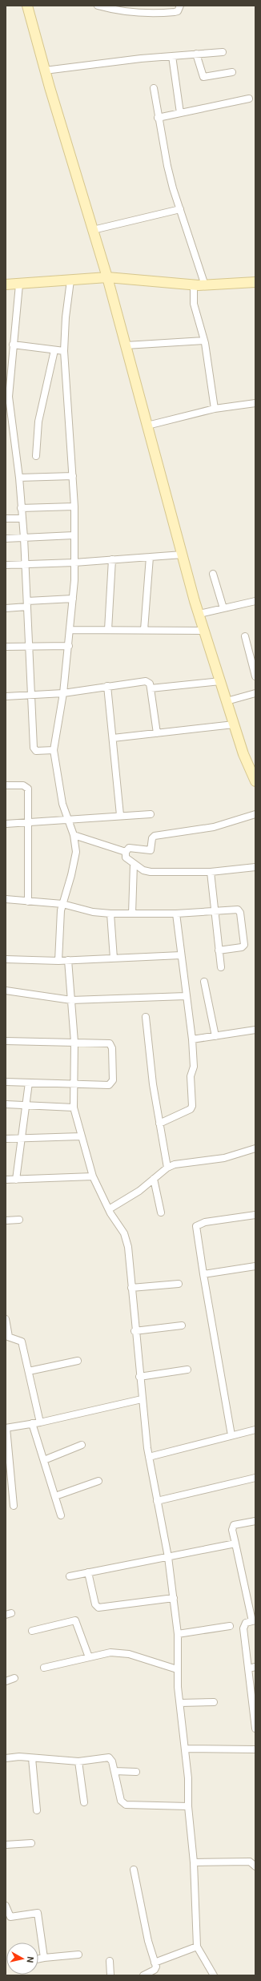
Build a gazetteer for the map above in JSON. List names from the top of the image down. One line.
{"north":"right"}
